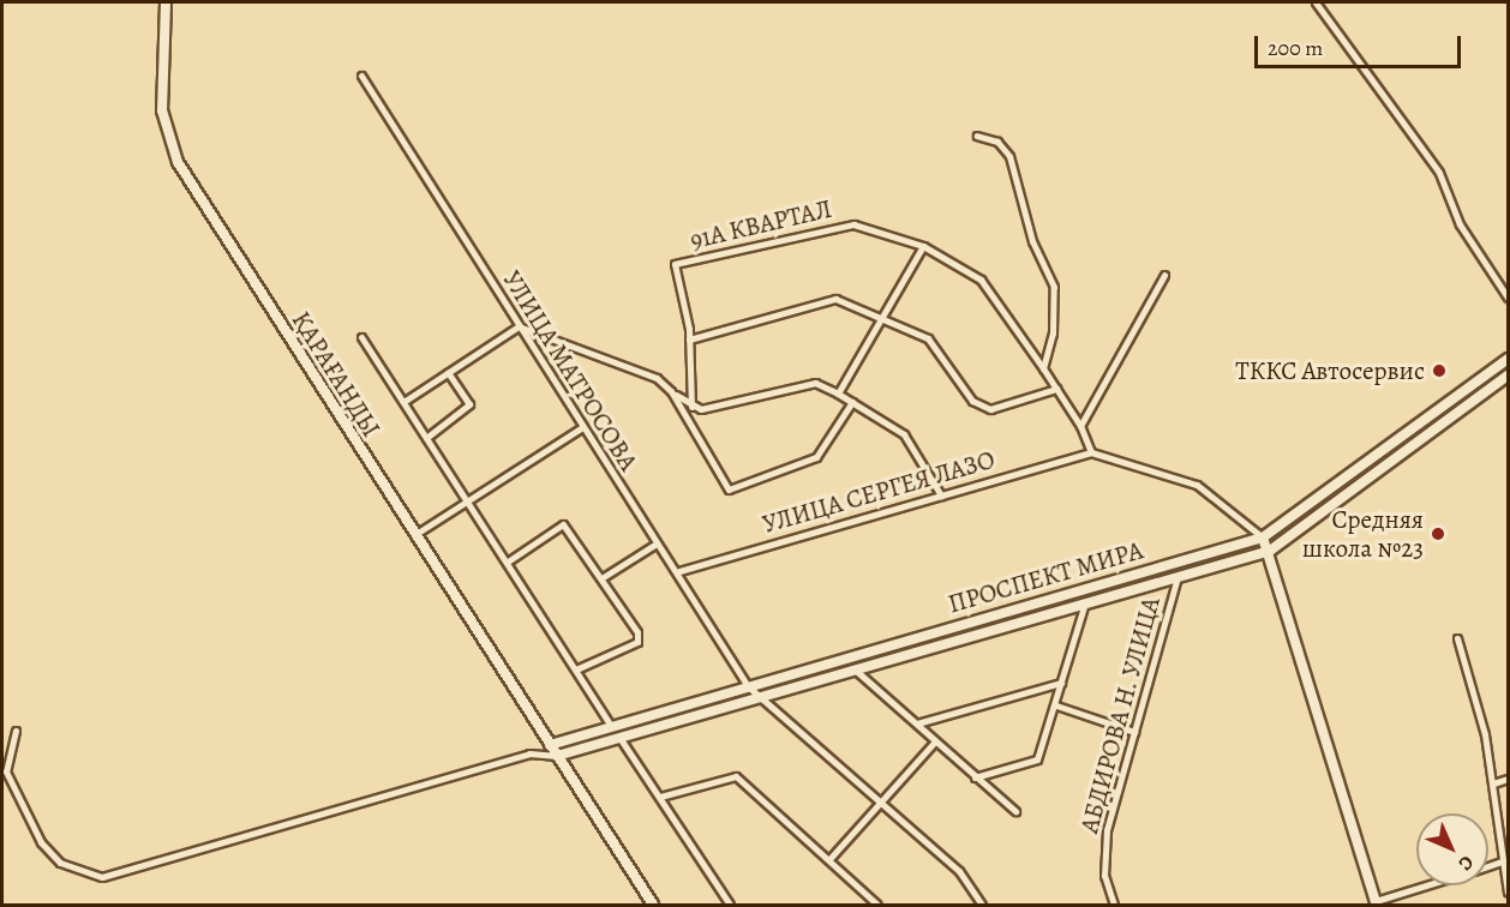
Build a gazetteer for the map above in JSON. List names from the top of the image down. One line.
{"streets":{"main road":["ҚАРАҒАНДЫ","ПРОСПЕКТ МИРА"],"street":["91А КВАРТАЛ","УЛИЦА МАТРОСОВА","УЛИЦА СЕРГЕЯ ЛАЗО","АБДИРОВА Н. УЛИЦА"]},"crossings":[["УЛИЦА МАТРОСОВА","УЛИЦА СЕРГЕЯ ЛАЗО"],["УЛИЦА МАТРОСОВА","ПРОСПЕКТ МИРА"],["ҚАРАҒАНДЫ","ПРОСПЕКТ МИРА"],["ПРОСПЕКТ МИРА","АБДИРОВА Н. УЛИЦА"]],"places":["ТККС Автосервис","Средняя школа №23"],"scale_bar":"200 m","north":"bottom right"}
